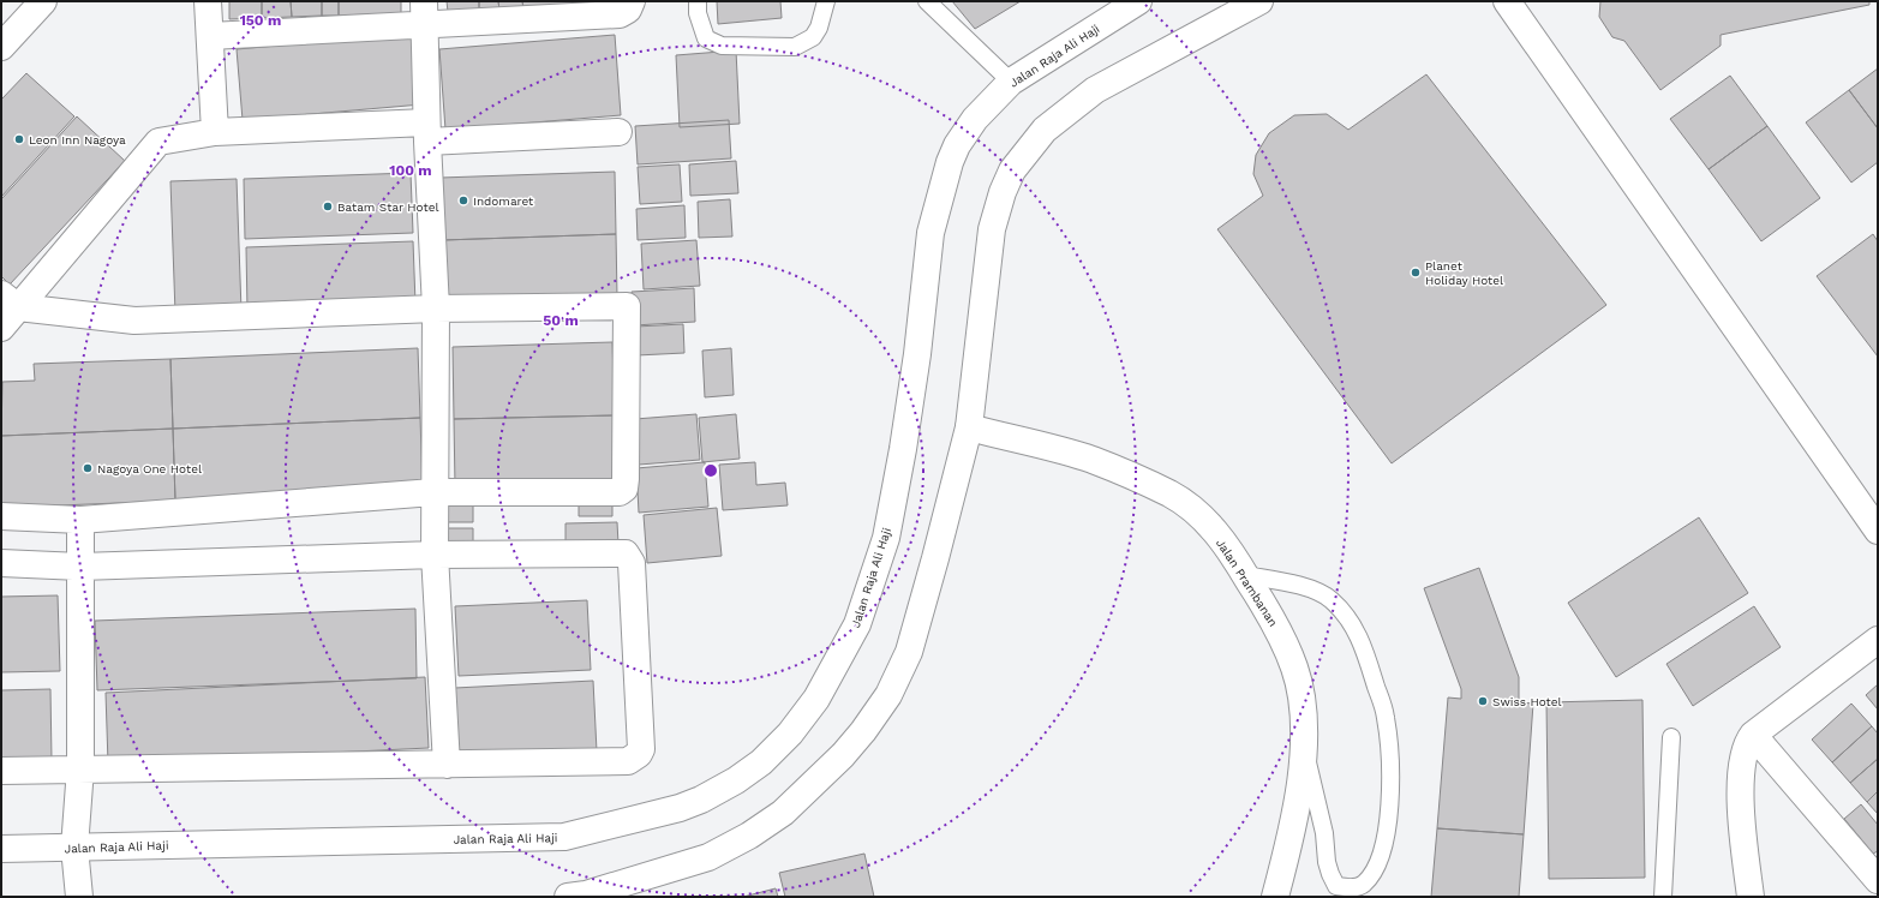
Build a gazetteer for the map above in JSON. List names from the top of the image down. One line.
{"streets":{"street":["Jalan Raja Ali Haji","Jalan Prambanan"]},"places":["Leon Inn Nagoya","Indomaret","Batam Star Hotel","Planet Holiday Hotel","Nagoya One Hotel","Swiss Hotel"],"rings":["150 m","100 m","50 m"]}
